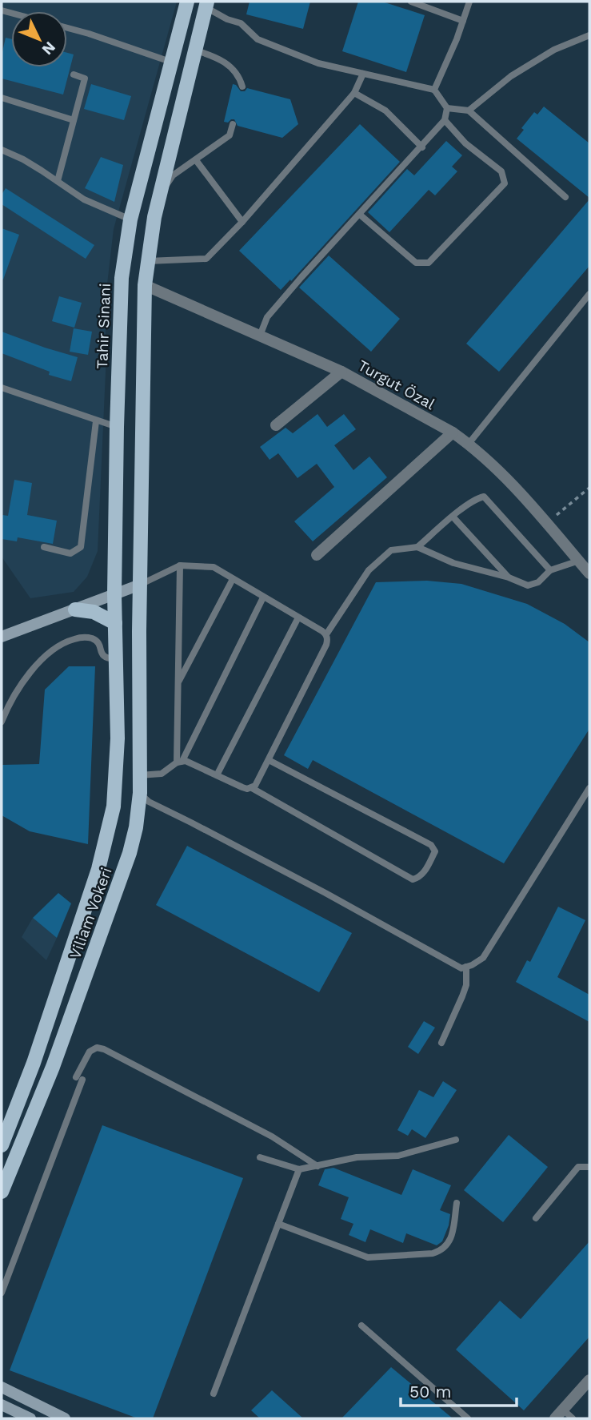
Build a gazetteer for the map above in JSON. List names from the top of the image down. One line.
{"streets":{"main road":["Tahir Sinani","Viliam Vokeri"],"street":["Turgut Özal"]},"crossings":[["Tahir Sinani","Viliam Vokeri"]],"scale_bar":"50 m","north":"bottom right"}
